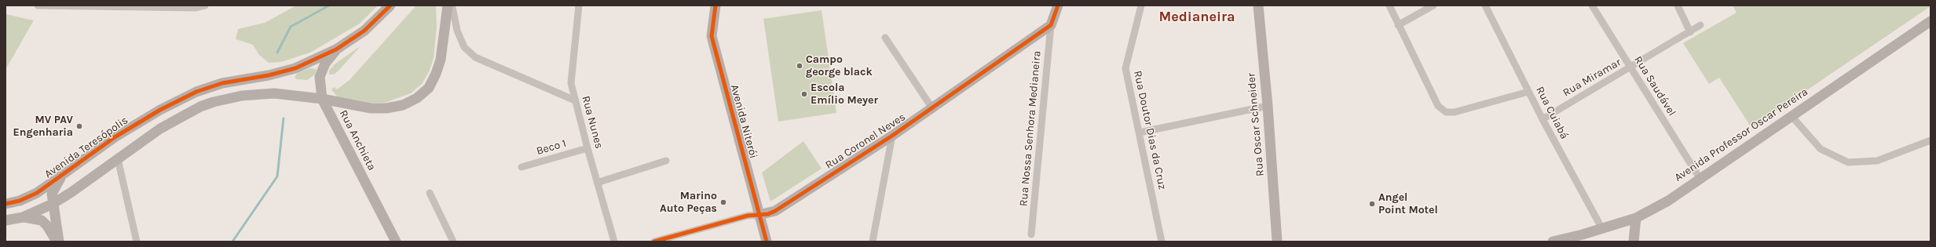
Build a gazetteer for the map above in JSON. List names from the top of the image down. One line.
{"streets":{"main road":["Avenida Niterói","Rua Oscar Schneider","Avenida Professor Oscar Pereira","Rua Anchieta","Rua Coronel Neves","Avenida Teresópolis"],"street":["Rua Miramar","Rua Saudável","Rua Cuiabá","Rua Nunes","Rua Nossa Senhora Medianeira","Rua Doutor Dias da Cruz","Beco 1"]},"crossings":[["Rua Miramar","Rua Saudável"],["Rua Miramar","Rua Cuiabá"],["Rua Saudável","Avenida Professor Oscar Pereira"],["Rua Cuiabá","Avenida Professor Oscar Pereira"],["Avenida Niterói","Rua Coronel Neves"],["Rua Nunes","Beco 1"],["Rua Nossa Senhora Medianeira","Rua Coronel Neves"],["Rua Anchieta","Avenida Teresópolis"]],"districts":["Medianeira"],"places":["Campo george black","Escola Emílio Meyer","MV PAV Engenharia","Marino Auto Peças","Angel Point Motel"]}
